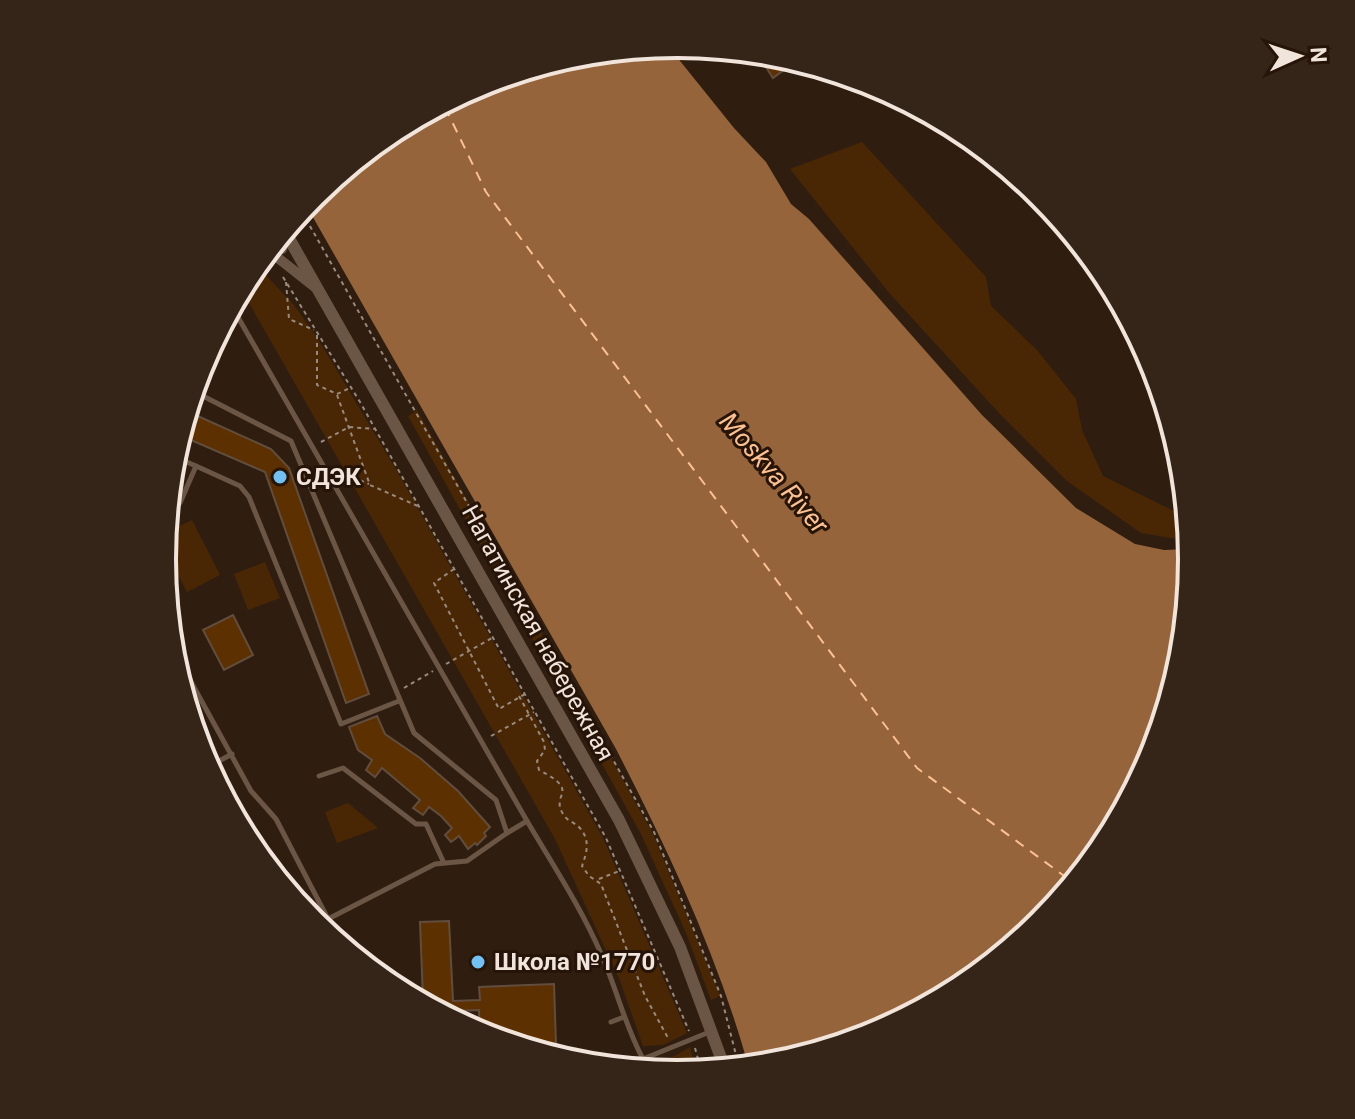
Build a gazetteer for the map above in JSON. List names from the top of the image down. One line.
{"streets":{"street":["Нагатинская набережная"]},"water":["Moskva River"],"places":["СДЭК","Школа №1770"],"north":"right"}
